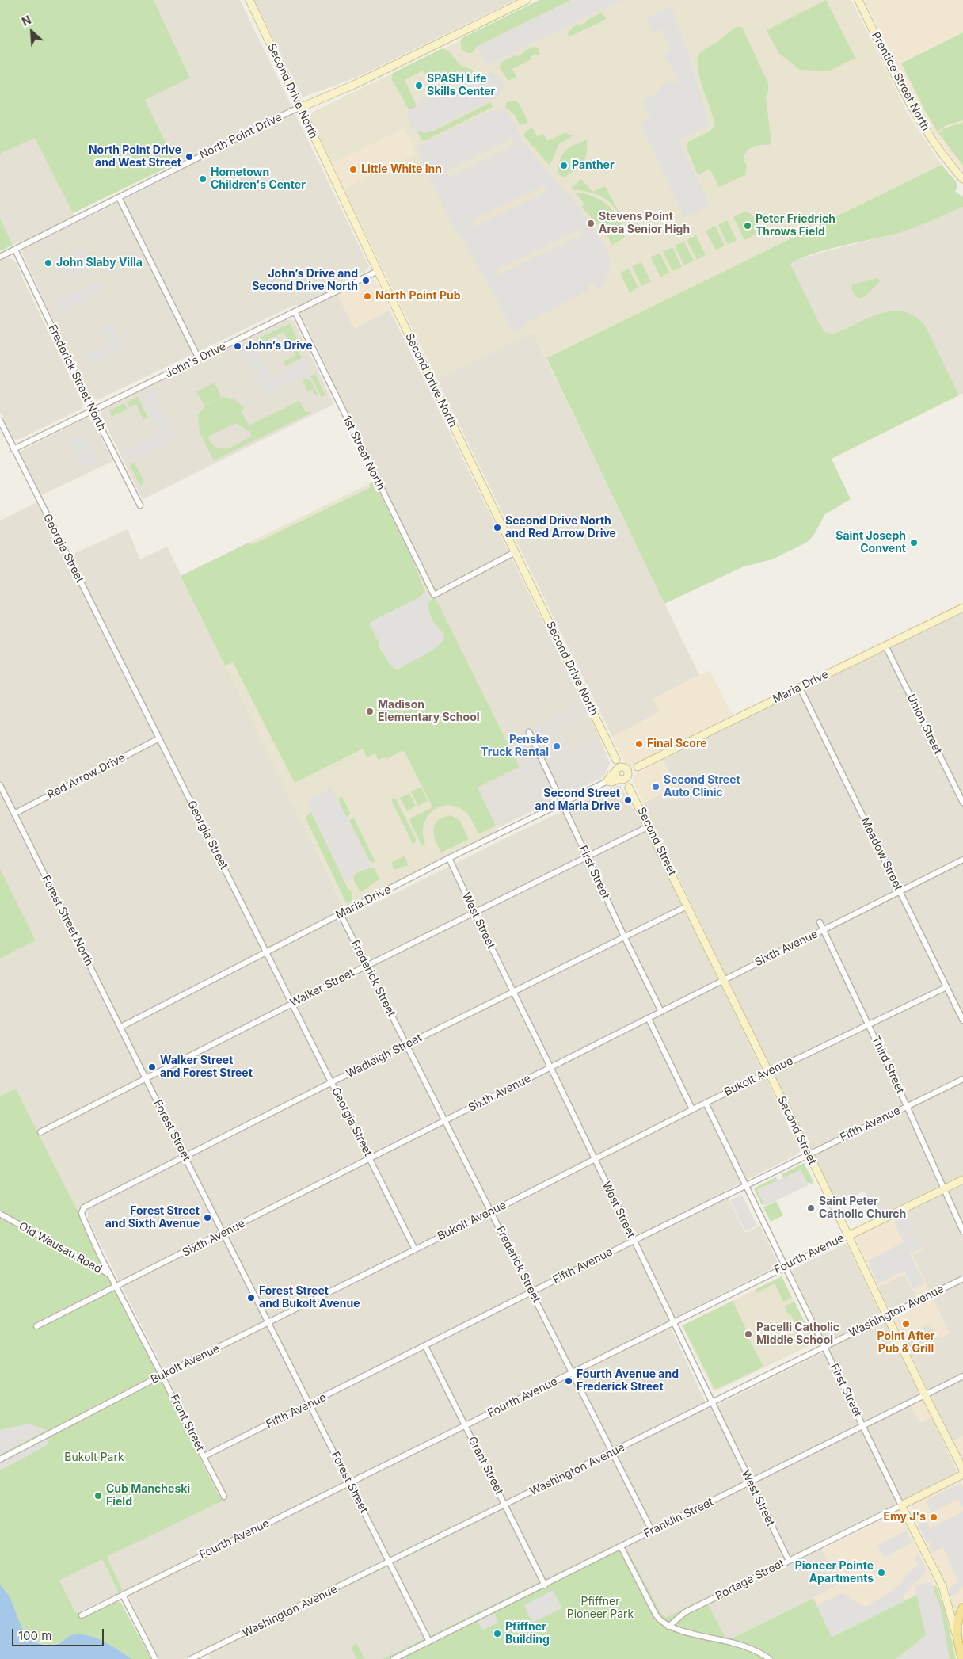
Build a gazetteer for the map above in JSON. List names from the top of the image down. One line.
{"streets":{"street":["Prentice Street North","Second Drive North","North Point Drive","John's Drive","Frederick Street North","1st Street North","Georgia Street","Maria Drive","Union Street","Red Arrow Drive","Second Street","Meadow Street","First Street","Forest Street North","West Street","Sixth Avenue","Frederick Street","Walker Street","Wadleigh Street","Third Street","Bukolt Avenue","Fifth Avenue","Forest Street","Old Wausau Road","Fourth Avenue","Washington Avenue","Front Street","Grant Street","Franklin Street","Portage Street"]},"crossings":[["Second Drive North","North Point Drive"],["Second Drive North","John's Drive"],["Second Drive North","1st Street North"],["Second Drive North","Maria Drive"],["Second Drive North","Second Street"],["North Point Drive","Frederick Street North"],["John's Drive","Frederick Street North"],["John's Drive","1st Street North"],["John's Drive","Georgia Street"],["Georgia Street","Maria Drive"],["Georgia Street","Red Arrow Drive"],["Georgia Street","Sixth Avenue"],["Georgia Street","Walker Street"],["Georgia Street","Wadleigh Street"],["Georgia Street","Bukolt Avenue"],["Maria Drive","Union Street"],["Maria Drive","Second Street"],["Maria Drive","Meadow Street"],["Maria Drive","First Street"],["Maria Drive","Forest Street North"],["Maria Drive","West Street"],["Maria Drive","Frederick Street"],["Maria Drive","Forest Street"],["Red Arrow Drive","Forest Street North"],["Second Street","Sixth Avenue"],["Second Street","Walker Street"],["Second Street","Wadleigh Street"],["Second Street","Bukolt Avenue"],["Second Street","Fifth Avenue"],["Second Street","Fourth Avenue"],["Second Street","Washington Avenue"],["Second Street","Franklin Street"],["Second Street","Portage Street"],["Meadow Street","Sixth Avenue"],["Meadow Street","Bukolt Avenue"],["First Street","Sixth Avenue"],["First Street","Walker Street"],["First Street","Wadleigh Street"],["First Street","Bukolt Avenue"],["First Street","Fifth Avenue"],["First Street","Fourth Avenue"],["First Street","Washington Avenue"],["First Street","Franklin Street"],["First Street","Portage Street"],["Forest Street North","Forest Street"],["West Street","Sixth Avenue"],["West Street","Walker Street"],["West Street","Wadleigh Street"],["West Street","Bukolt Avenue"],["West Street","Fifth Avenue"],["West Street","Fourth Avenue"],["West Street","Washington Avenue"],["West Street","Franklin Street"],["West Street","Portage Street"],["Sixth Avenue","Frederick Street"],["Sixth Avenue","Third Street"],["Sixth Avenue","Forest Street"],["Sixth Avenue","Old Wausau Road"],["Sixth Avenue","Front Street"],["Frederick Street","Walker Street"],["Frederick Street","Wadleigh Street"],["Frederick Street","Bukolt Avenue"],["Frederick Street","Fifth Avenue"],["Frederick Street","Fourth Avenue"],["Frederick Street","Washington Avenue"],["Frederick Street","Franklin Street"],["Walker Street","Forest Street"],["Wadleigh Street","Forest Street"],["Wadleigh Street","Old Wausau Road"],["Third Street","Bukolt Avenue"],["Third Street","Fifth Avenue"],["Third Street","Fourth Avenue"],["Bukolt Avenue","Forest Street"],["Bukolt Avenue","Front Street"],["Fifth Avenue","Forest Street"],["Fifth Avenue","Front Street"],["Fifth Avenue","Grant Street"],["Forest Street","Fourth Avenue"],["Forest Street","Washington Avenue"],["Forest Street","Franklin Street"],["Old Wausau Road","Front Street"],["Fourth Avenue","Grant Street"],["Washington Avenue","Grant Street"],["Grant Street","Franklin Street"]],"parks":["Bukolt Park","Pfiffner Pioneer Park"],"places":["SPASH Life Skills Center","North Point Drive and West Street","Panther","Little White Inn","Hometown Children's Center","Stevens Point Area Senior High","Peter Friedrich Throws Field","John Slaby Villa","John’s Drive and Second Drive North","North Point Pub","John’s Drive","Second Drive North and Red Arrow Drive","Saint Joseph Convent","Madison Elementary School","Final Score","Penske Truck Rental","Second Street Auto Clinic","Second Street and Maria Drive","Walker Street and Forest Street","Saint Peter Catholic Church","Forest Street and Sixth Avenue","Forest Street and Bukolt Avenue","Point After Pub & Grill","Pacelli Catholic Middle School","Fourth Avenue and Frederick Street","Cub Mancheski Field","Emy J's","Pioneer Pointe Apartments","Pfiffner Building"],"scale_bar":"100 m","north":"top left"}
